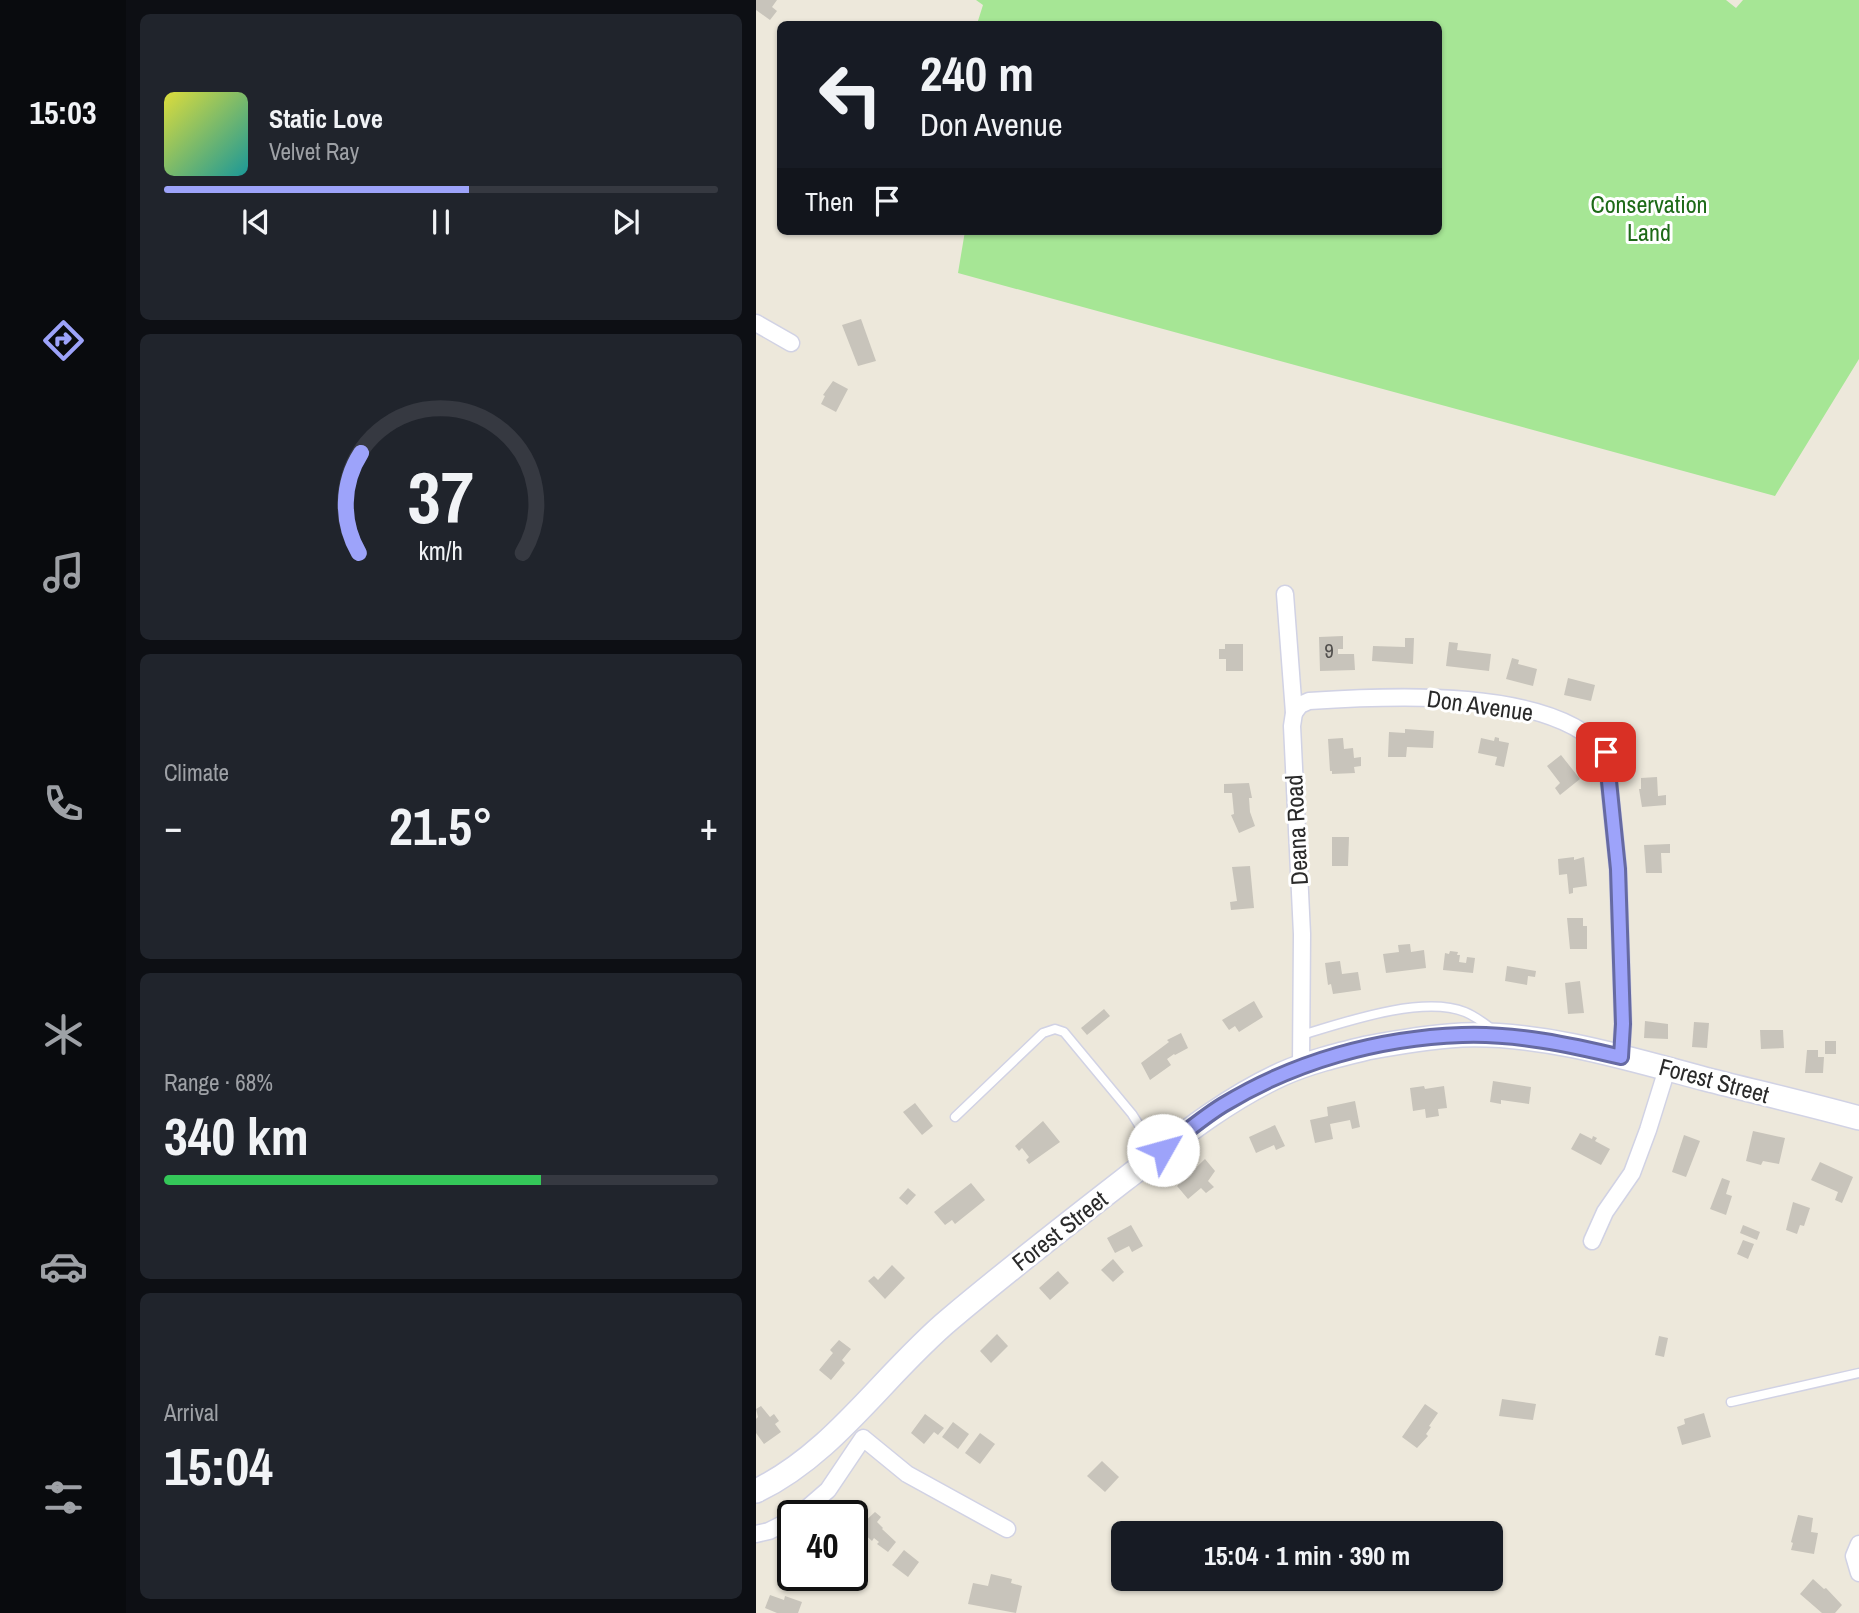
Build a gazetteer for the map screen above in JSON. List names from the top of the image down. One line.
{"streets":{"street":["Don Avenue","Deana Road","Forest Street"]},"crossings":[["Don Avenue","Deana Road"],["Don Avenue","Forest Street"],["Deana Road","Forest Street"]],"parks":["Conservation Land"],"house_numbers":["9"],"page":{"tabs":"15:03","turn":["240 m","Don Avenue"],"song":["Static Love","Velvet Ray"],"then":"Then","tile":["Climate",["Range · 68%","340 km"],["Arrival","15:04"]],"heat":["−","21.5°","+"],"limit":"40","trip":"15:04 · 1 min · 390 m","gauge":["37","km/h"]}}
